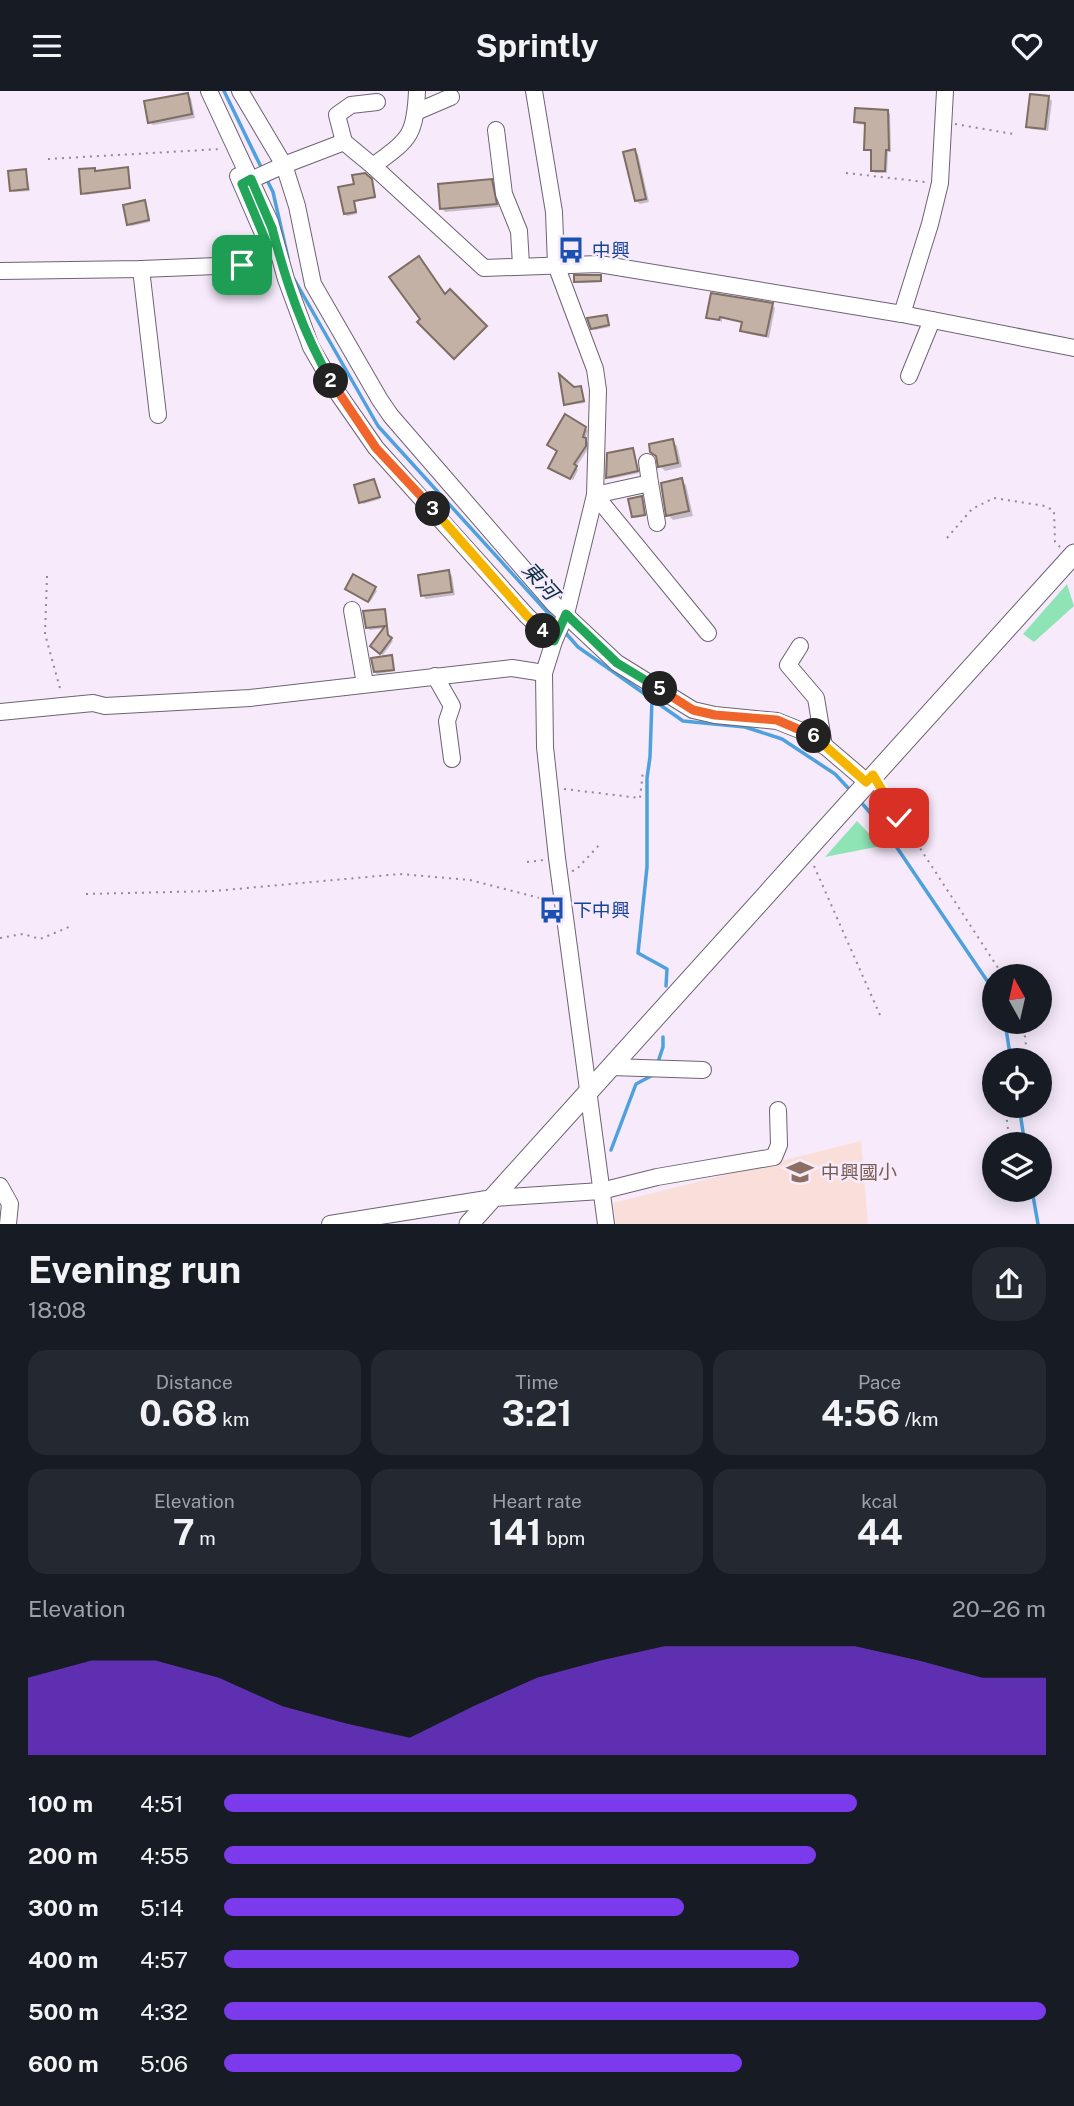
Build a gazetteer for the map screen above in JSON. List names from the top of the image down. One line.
{"water":["東河"],"places":{"bus stop":["中興","下中興"],"school or university":["中興國小"]},"north":"top","page":{"header":"Sprintly","pins":["2","3","4","5","6"],"heading":["Evening run","18:08"],"stats":[["Distance","0.68 km"],["Time","3:21"],["Pace","4:56 /km"],["Elevation","7 m"],["Heart rate","141 bpm"],["kcal","44"]],"chart":["Elevation","20–26 m"],"list":[{"name":"100 m","note":"4:51"},{"name":"200 m","note":"4:55"},{"name":"300 m","note":"5:14"},{"name":"400 m","note":"4:57"},{"name":"500 m","note":"4:32"},{"name":"600 m","note":"5:06"}]}}
